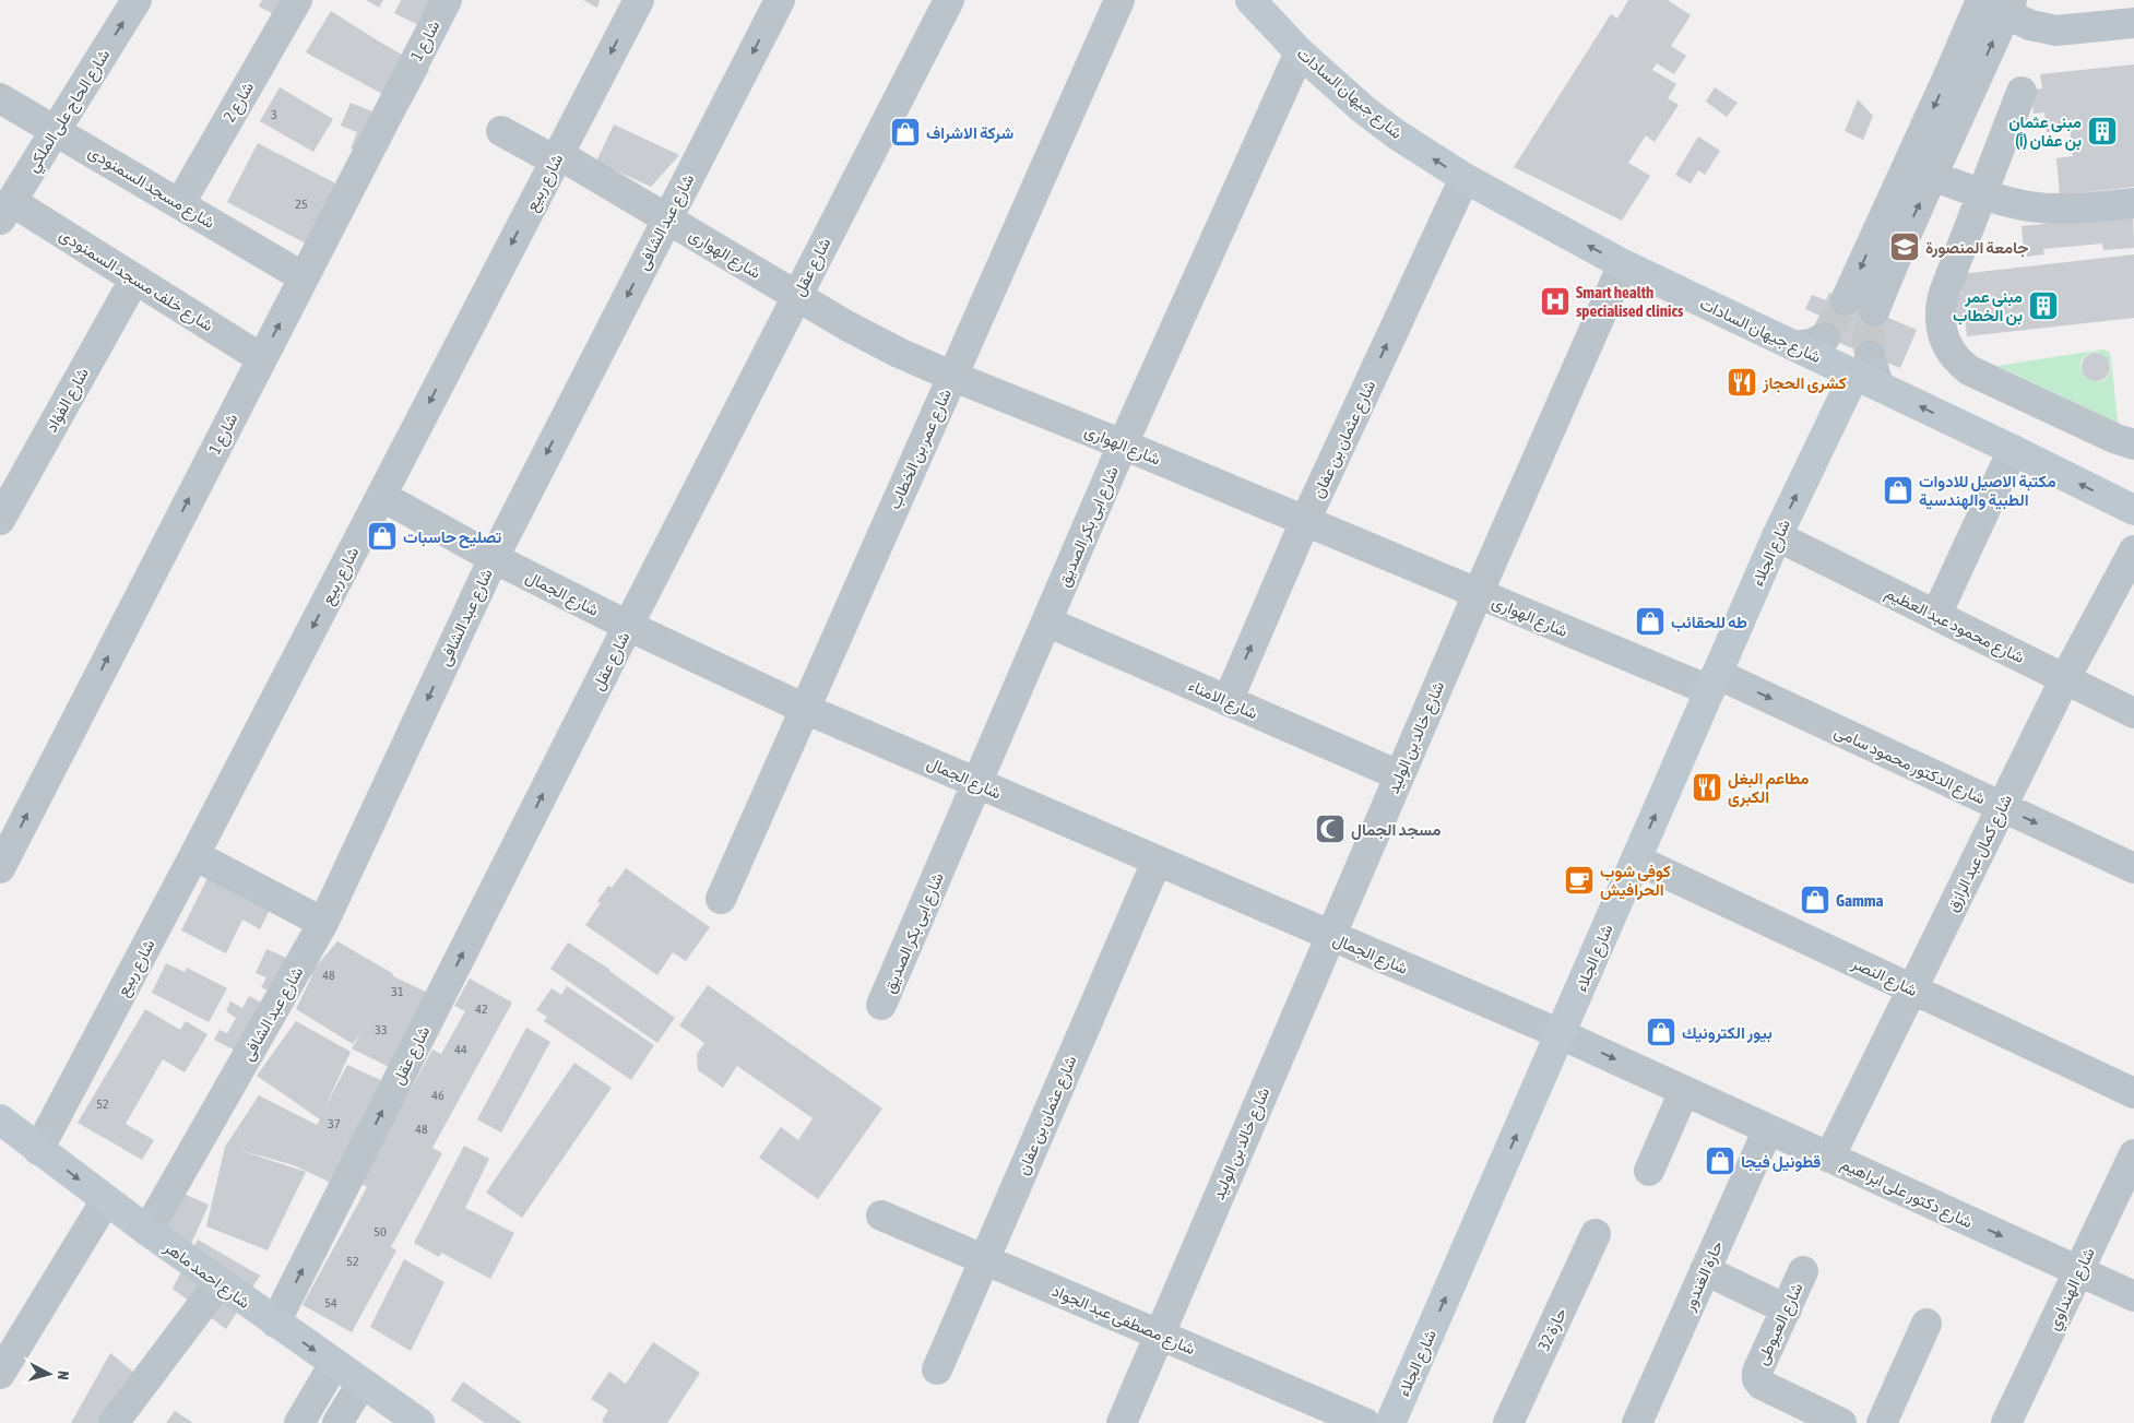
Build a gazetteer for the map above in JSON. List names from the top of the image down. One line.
{"streets":{"main road":["شارع جيهان السادات","شارع الجلاء","شارع احمد ماهر"],"street":["شارع 1","شارع 2","شارع الحاج على الملكي","شارع ربيع","شارع مسجد السمنودى","شارع عبد الشافى","شارع الهوارى","شارع عقل","شارع خلف مسجد السمنودى","شارع الفؤاد","شارع عثمان بن عفان","شارع عمر بن الخطاب","شارع ابى بكر الصديق","شارع الجمال","شارع محمود عبد العظيم","شارع الامناء","شارع خالد بن الوليد","شارع الدكتور محمود سامى","شارع كمال عبد الرازق","شارع النصر","شارع دكتور على ابراهيم","حارة الغندور","شارع الهنداوي","شارع مصطفى عبد الجواد","شارع العيوطى","حارة 32"]},"crossings":[["شارع 1","شارع مسجد السمنودى"],["شارع 1","شارع خلف مسجد السمنودى"],["شارع جيهان السادات","شارع عثمان بن عفان"],["شارع جيهان السادات","شارع ابى بكر الصديق"],["شارع جيهان السادات","شارع الجلاء"],["شارع جيهان السادات","شارع خالد بن الوليد"],["شارع 2","شارع مسجد السمنودى"],["شارع الحاج على الملكي","شارع مسجد السمنودى"],["شارع الحاج على الملكي","شارع خلف مسجد السمنودى"],["شارع ربيع","شارع الهوارى"],["شارع ربيع","شارع الجمال"],["شارع ربيع","شارع احمد ماهر"],["شارع عبد الشافى","شارع الهوارى"],["شارع عبد الشافى","شارع الجمال"],["شارع عبد الشافى","شارع احمد ماهر"],["شارع الهوارى","شارع عقل"],["شارع الهوارى","شارع عثمان بن عفان"],["شارع الهوارى","شارع عمر بن الخطاب"],["شارع الهوارى","شارع ابى بكر الصديق"],["شارع الهوارى","شارع الجلاء"],["شارع الهوارى","شارع خالد بن الوليد"],["شارع الهوارى","شارع الدكتور محمود سامى"],["شارع عقل","شارع الجمال"],["شارع عقل","شارع احمد ماهر"],["شارع خلف مسجد السمنودى","شارع الفؤاد"],["شارع عثمان بن عفان","شارع الجمال"],["شارع عثمان بن عفان","شارع الامناء"],["شارع عثمان بن عفان","شارع مصطفى عبد الجواد"],["شارع عمر بن الخطاب","شارع الجمال"],["شارع ابى بكر الصديق","شارع الجمال"],["شارع ابى بكر الصديق","شارع الامناء"],["شارع الجلاء","شارع الجمال"],["شارع الجلاء","شارع محمود عبد العظيم"],["شارع الجلاء","شارع الدكتور محمود سامى"],["شارع الجلاء","شارع النصر"],["شارع الجلاء","شارع دكتور على ابراهيم"],["شارع الجمال","شارع خالد بن الوليد"],["شارع الجمال","شارع دكتور على ابراهيم"],["شارع محمود عبد العظيم","شارع كمال عبد الرازق"],["شارع الامناء","شارع خالد بن الوليد"],["شارع خالد بن الوليد","شارع مصطفى عبد الجواد"],["شارع الدكتور محمود سامى","شارع كمال عبد الرازق"],["شارع كمال عبد الرازق","شارع النصر"],["شارع كمال عبد الرازق","شارع دكتور على ابراهيم"],["شارع دكتور على ابراهيم","حارة الغندور"],["شارع دكتور على ابراهيم","شارع الهنداوي"]],"one_way":["شارع 1","شارع جيهان السادات","شارع الحاج على الملكي","شارع ربيع","شارع عبد الشافى","شارع عقل","شارع عثمان بن عفان","شارع الجلاء","شارع الدكتور محمود سامى","شارع دكتور على ابراهيم"],"places":{"building":["مبنى عثمان بن عفان (أ)","مبنى عمر بن الخطاب"],"shop":["شركة الاشراف","مكتبة الاصيل للادوات الطبية والهندسية","تصليح حاسبات","طه للحقائب","Gamma","بيور الكترونيك","قطونيل فيجا"],"school or university":["جامعة المنصورة"],"hospital":["Smart health specialised clinics"],"restaurant":["كشرى الحجاز","مطاعم البغل الكبرى"],"mosque":["مسجد الجمال"],"cafe":["كوفى شوب الحرافيش"]},"house_numbers":["3","25","48","31","42","33","44","46","52","37","48","50","52","54"],"north":"right"}
